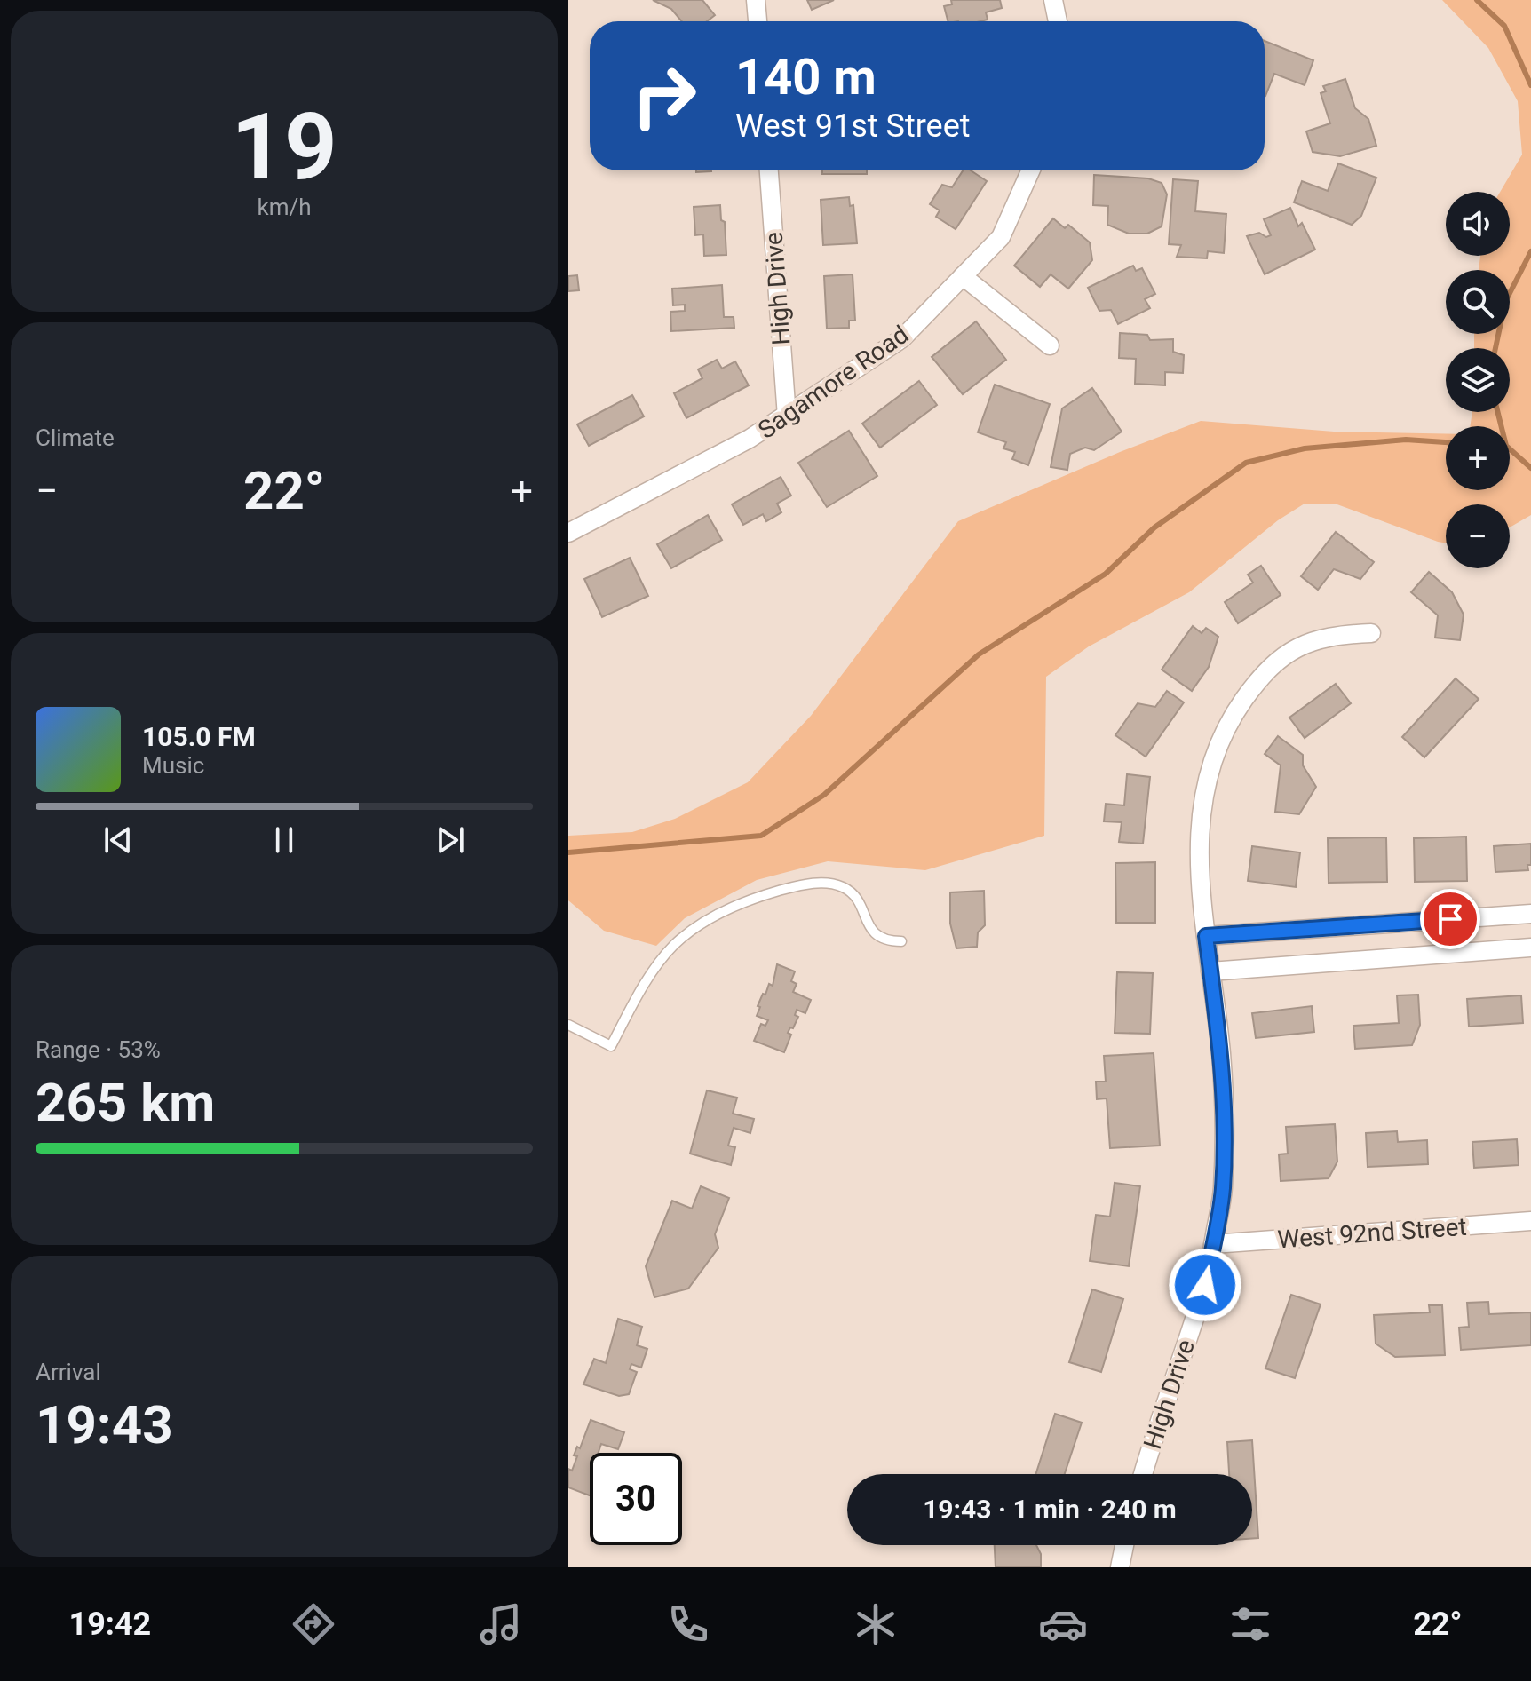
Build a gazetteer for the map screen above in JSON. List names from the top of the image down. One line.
{"streets":{"street":["High Drive","Sagamore Road","West 92nd Street"]},"crossings":[["High Drive","Sagamore Road"],["High Drive","West 92nd Street"]],"page":{"tile":[["19","km/h"],"Climate",["Range · 53%","265 km"],["Arrival","19:43"]],"turn":["140 m","West 91st Street"],"map_buttons":["+","−"],"heat":["−","22°","+"],"song":["105.0 FM","Music"],"limit":"30","trip":"19:43 · 1 min · 240 m","tabs":["19:42","22°"]}}
